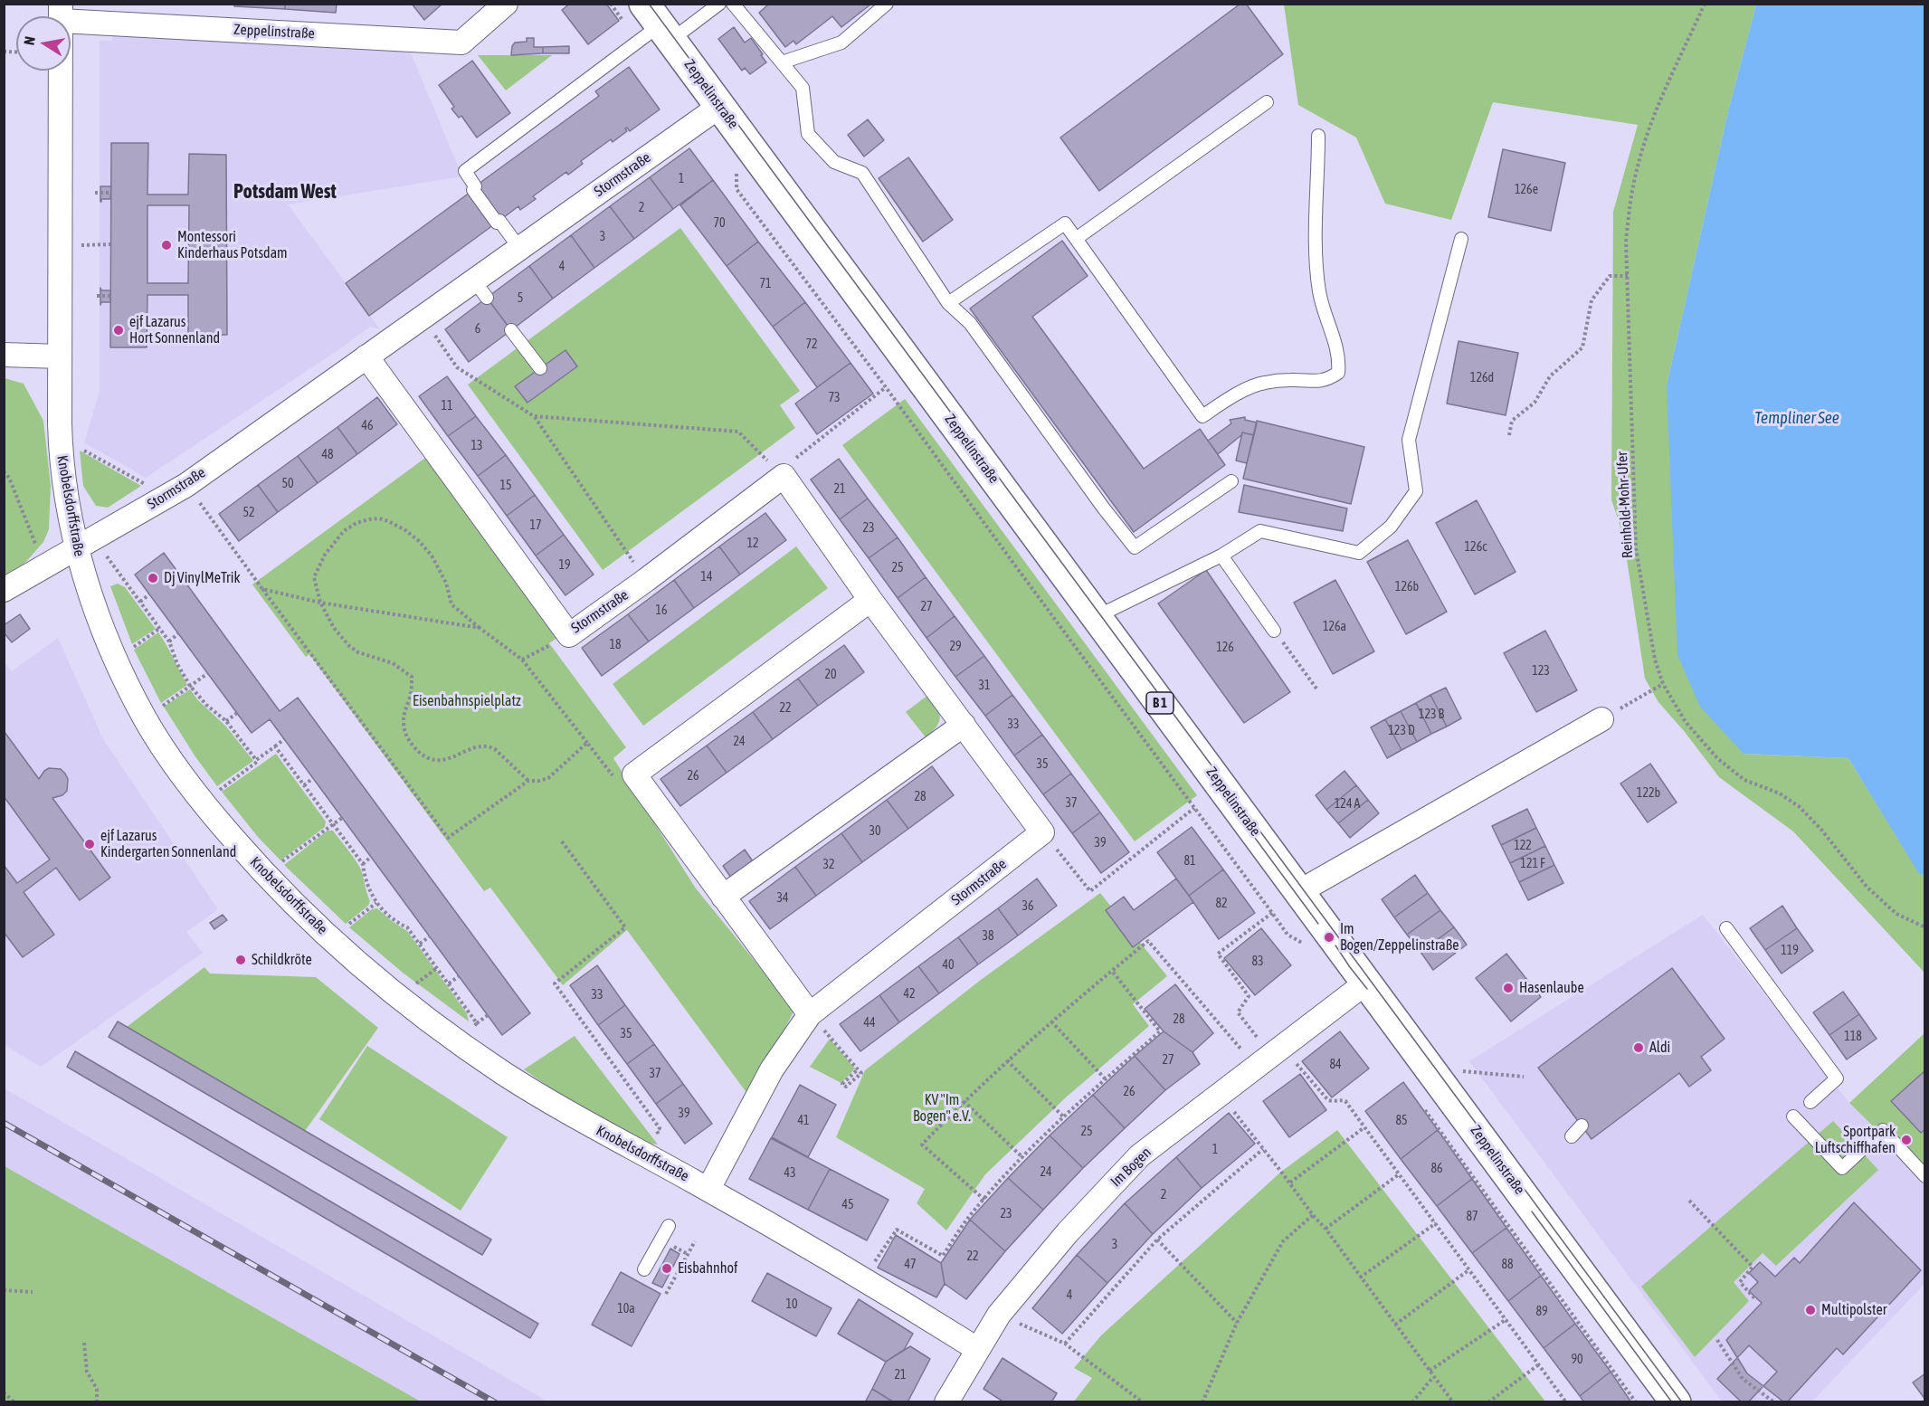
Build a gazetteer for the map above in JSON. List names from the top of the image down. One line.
{"streets":{"main road":["Zeppelinstraße","B 1"],"street":["Stormstraße","Knobelsdorffstraße","Im Bogen"],"path":["Reinhold-Mohr-Ufer"]},"crossings":[["Zeppelinstraße","Stormstraße"],["Zeppelinstraße","Knobelsdorffstraße"],["Zeppelinstraße","Im Bogen"],["Stormstraße","Knobelsdorffstraße"],["Knobelsdorffstraße","Im Bogen"]],"districts":["Potsdam West"],"water":["Templiner See"],"parks":["Eisenbahnspielplatz","KV \"Im Bogen\" e.V."],"places":["Montessori Kinderhaus Potsdam","ejf Lazarus Hort Sonnenland","Dj VinylMeTrik","ejf Lazarus Kindergarten Sonnenland","Im Bogen/Zeppelinstraße","Schildkröte","Hasenlaube","Aldi","Sportpark Luftschiffhafen","Eisbahnhof","Multipolster"],"house_numbers":["1","126e","2","70","3","4","71","5","6","72","126d","73","11","46","13","48","50","15","21","52","17","23","12","126c","19","25","14","126b","27","16","126a","18","29","126","123","20","31","22","123 B","33","123 D","24","35","26","122b","28","37","124 A","30","39","122","81","121 F","32","34","82","36","38","119","83","40","42","33","28","44","35","118","27","84","37","26","39","41","85","25","1","86","24","43","2","45","23","87","3","22","47","88","4","10","10a","89","90","21"],"north":"left"}
